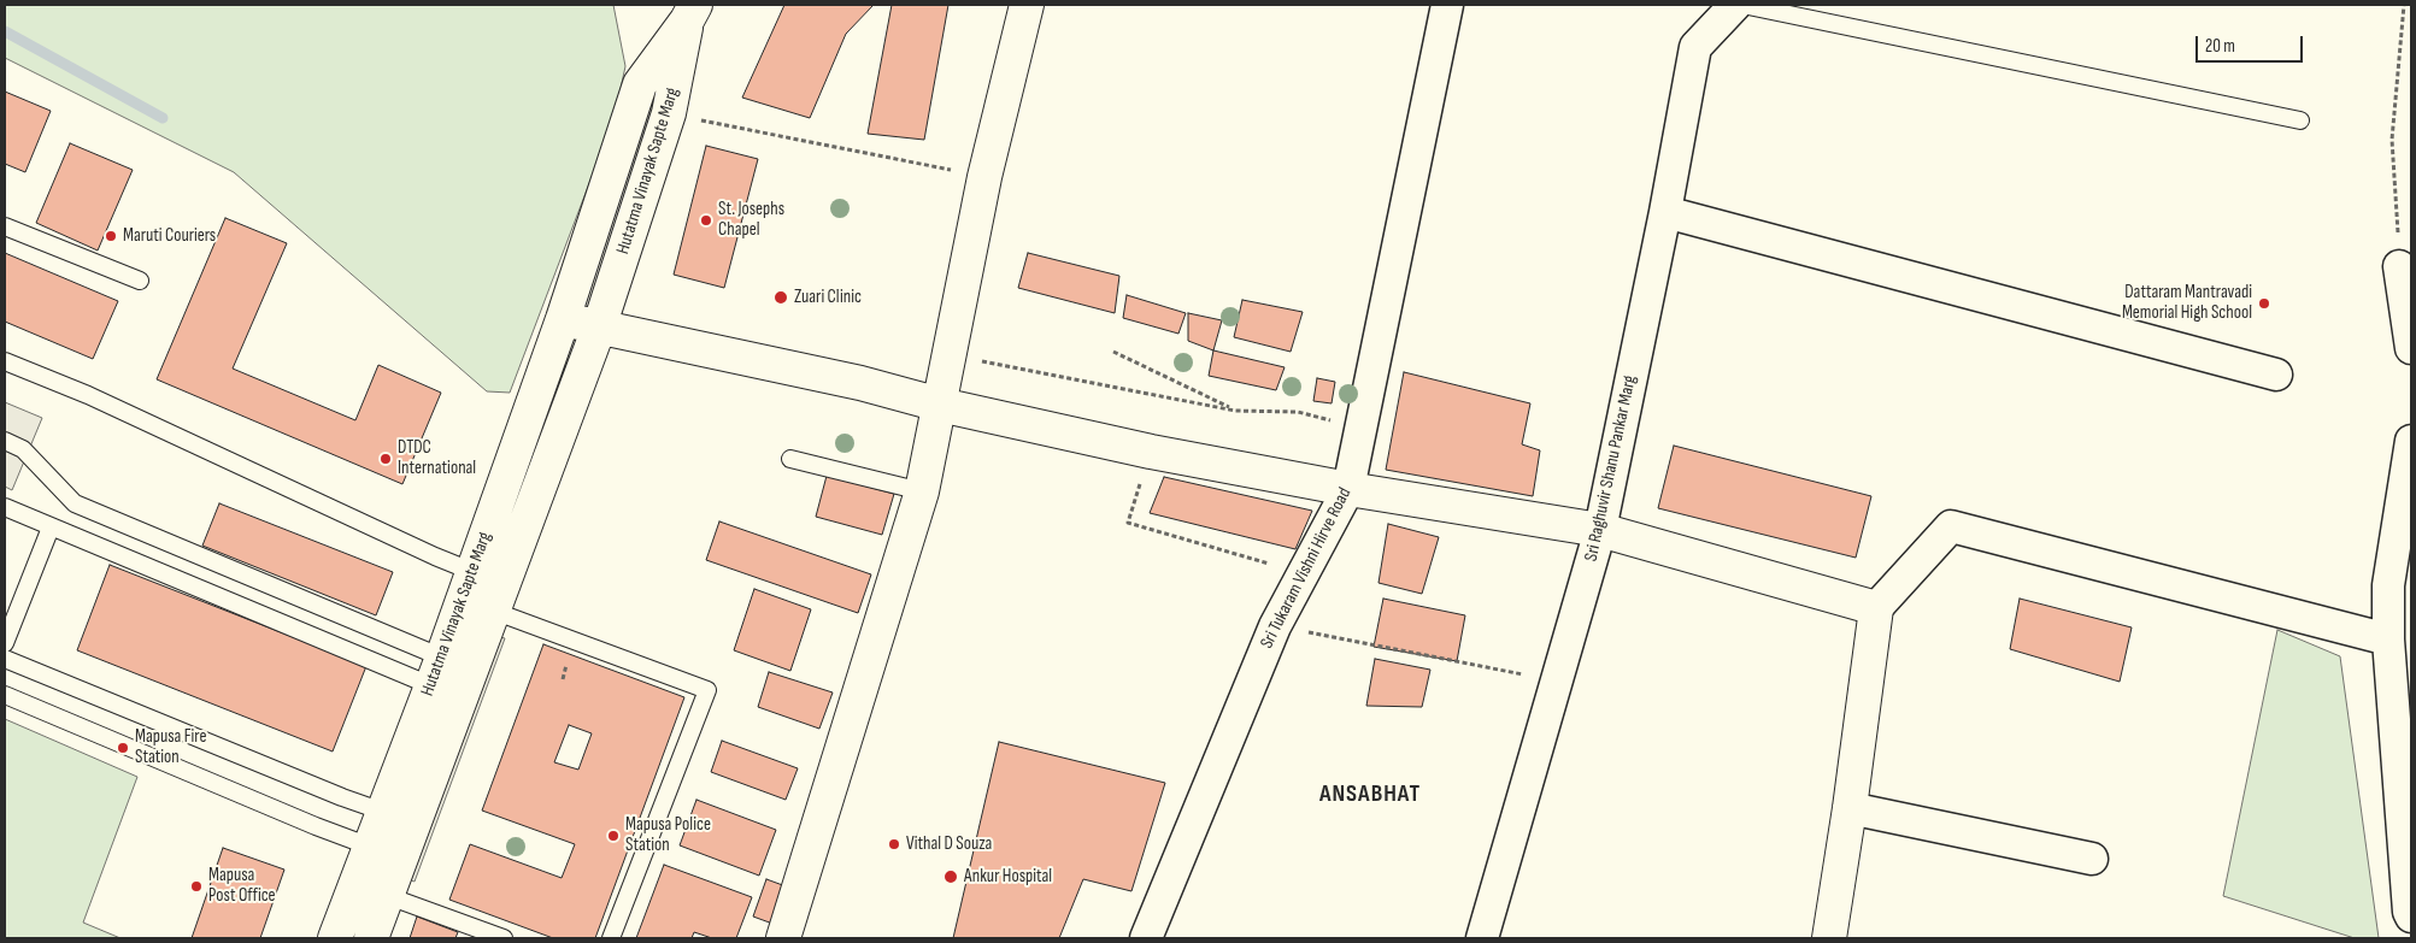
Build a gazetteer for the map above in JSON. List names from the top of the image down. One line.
{"streets":{"street":["Hutatma Vinayak Sapte Marg","Sri Raghuvir Shanu Pankar Marg","Sri Tukaram Vishni Hirve Road"]},"districts":["ANSABHAT"],"places":["St. Josephs Chapel","Maruti Couriers","Zuari Clinic","Dattaram Mantravadi Memorial High School","DTDC International","Mapusa Fire Station","Mapusa Police Station","Vithal D Souza","Ankur Hospital","Mapusa Post Office"],"scale_bar":"20 m"}
